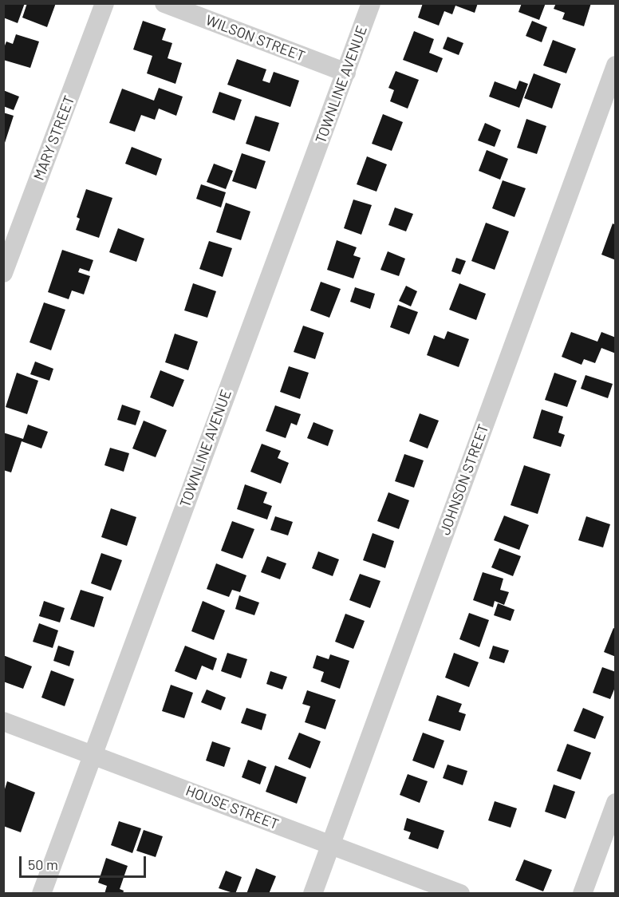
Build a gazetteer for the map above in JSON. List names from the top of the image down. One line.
{"streets":{"street":["WILSON STREET","TOWNLINE AVENUE","MARY STREET","JOHNSON STREET","HOUSE STREET"]},"crossings":[["WILSON STREET","TOWNLINE AVENUE"],["TOWNLINE AVENUE","HOUSE STREET"],["JOHNSON STREET","HOUSE STREET"]],"scale_bar":"50 m"}
